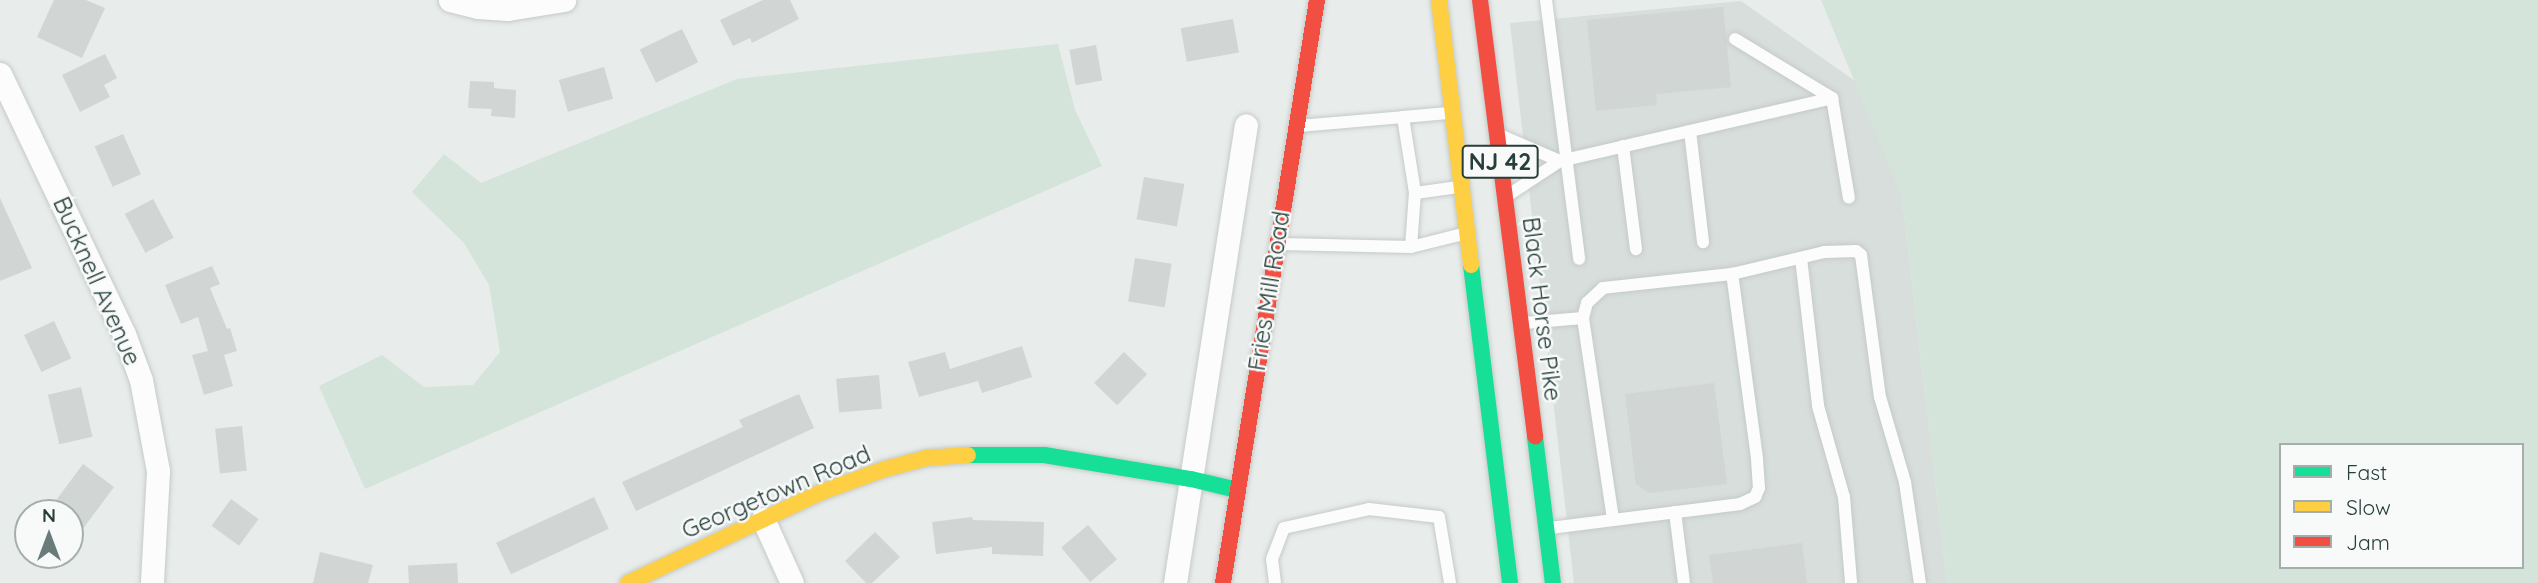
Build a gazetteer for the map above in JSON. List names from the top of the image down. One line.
{"streets":{"main road":["NJ 42","Fries Mill Road","Black Horse Pike","Georgetown Road"],"street":["Bucknell Avenue"]},"crossings":[["Fries Mill Road","Georgetown Road"]],"legend":["Fast","Slow","Jam"],"north":"top"}
